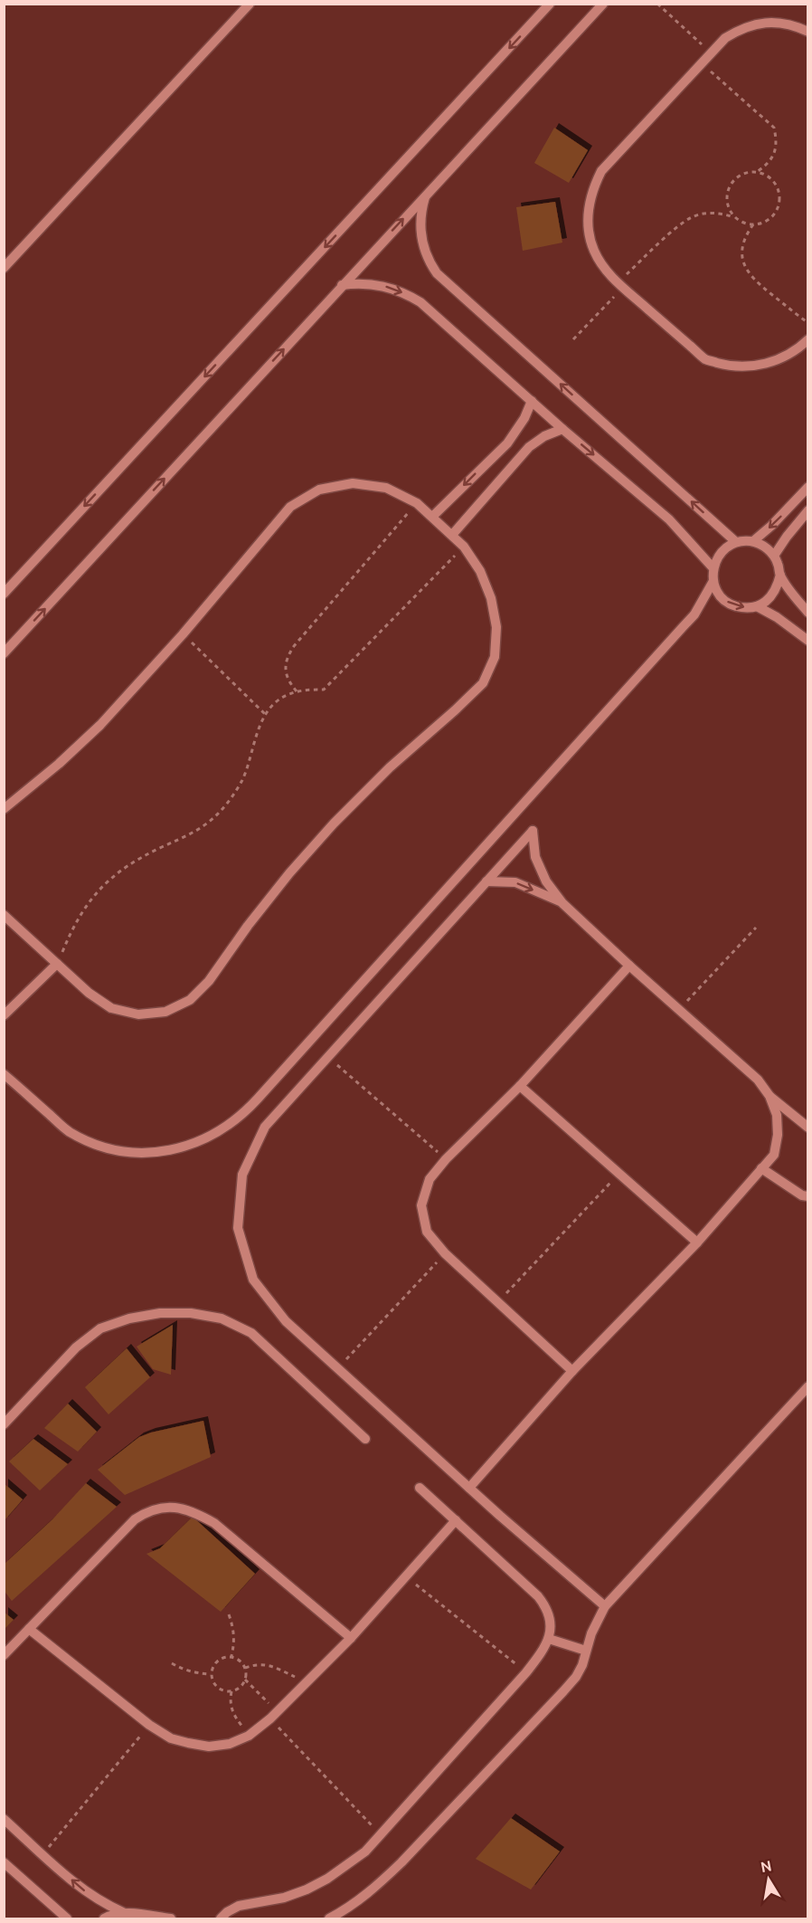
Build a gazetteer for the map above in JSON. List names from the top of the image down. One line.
{"north":"top"}
